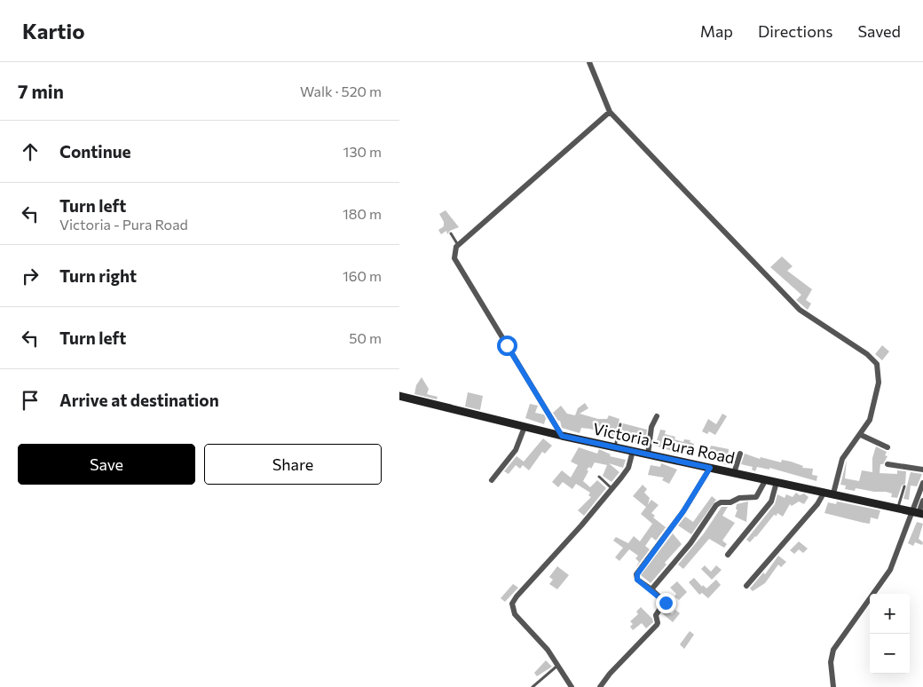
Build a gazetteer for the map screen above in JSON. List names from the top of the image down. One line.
{"streets":{"main road":["Victoria - Pura Road"]},"page":{"header":"Kartio","nav":["Map","Directions","Saved"],"heading":["7 min","Walk · 520 m"],"list":[["Continue","130 m"],["Turn left","Victoria - Pura Road","180 m"],["Turn right","160 m"],["Turn left","50 m"],"Arrive at destination"],"buttons":["Save","Share"],"map_buttons":["+","−"]}}
